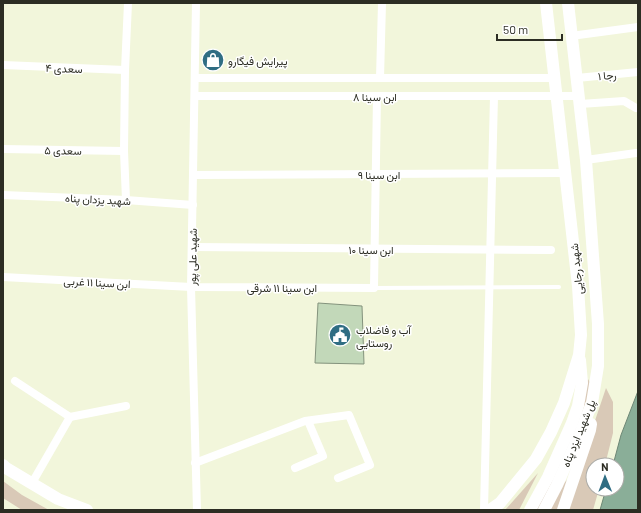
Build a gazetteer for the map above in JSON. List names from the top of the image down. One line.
{"streets":{"main road":["شهید رجایی","پل شهید ایزد پناه"],"street":["سعدی ۴","رجا ۱","ابن سینا ۸","سعدی ۵","ابن سینا ۹","شهید یزدان پناه","ابن سینا ۱۰","شهید علی پور","ابن سینا ۱۱ غربی","ابن سینا ۱۱ شرقی"]},"crossings":[["رجا ۱","شهید رجایی"],["ابن سینا ۸","شهید علی پور"],["ابن سینا ۸","شهید رجایی"],["ابن سینا ۹","شهید علی پور"],["ابن سینا ۹","شهید رجایی"],["شهید یزدان پناه","شهید علی پور"],["ابن سینا ۱۰","شهید علی پور"],["شهید علی پور","ابن سینا ۱۱ غربی"],["شهید علی پور","ابن سینا ۱۱ شرقی"],["شهید رجایی","پل شهید ایزد پناه"],["ابن سینا ۱۱ غربی","ابن سینا ۱۱ شرقی"]],"places":{"shop":["پیرایش فیگارو"],"public building":["آب و فاضلاب روستایی"]},"scale_bar":"50 m","north":"top"}
